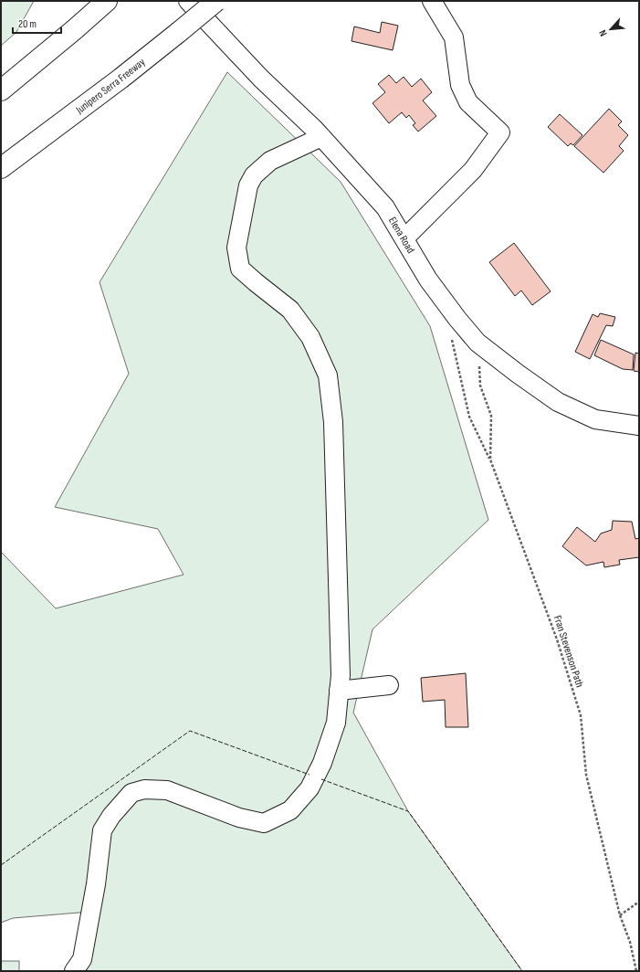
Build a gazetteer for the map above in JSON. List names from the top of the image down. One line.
{"streets":{"highway":["Junipero Serra Freeway"],"street":["Elena Road"],"path":["Fran Stevenson Path"]},"crossings":[["Elena Road","Fran Stevenson Path"]],"scale_bar":"20 m","north":"bottom left"}
